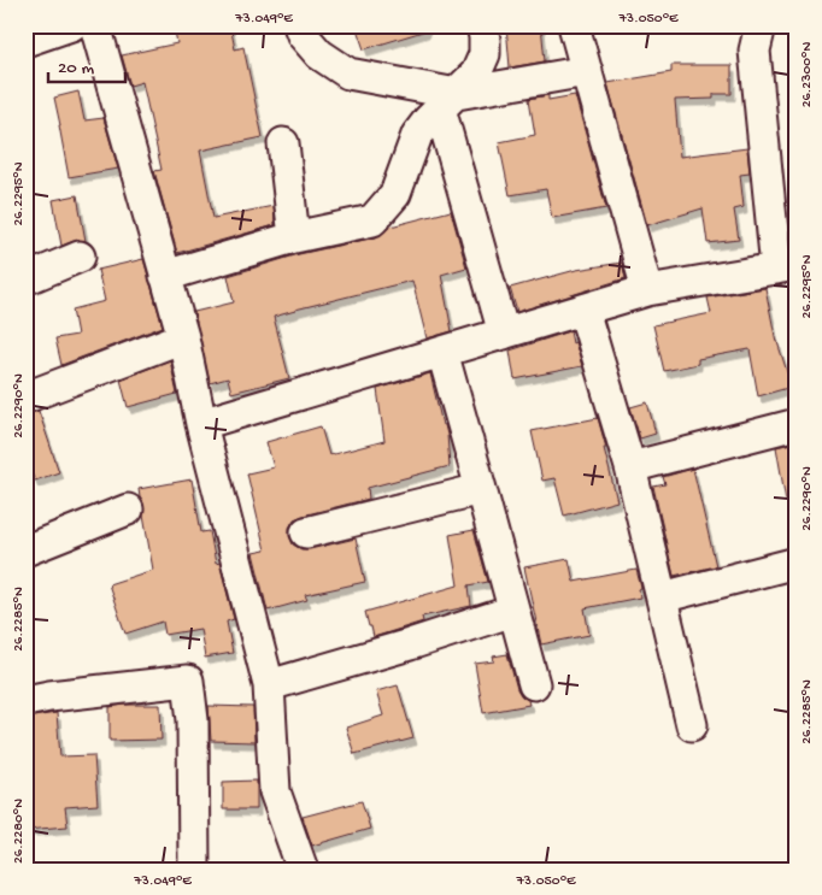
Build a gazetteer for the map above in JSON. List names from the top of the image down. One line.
{"scale_bar":"20 m","coordinates":["73.049°E","73.050°E","26.2300°N","26.2295°N","26.2290°N","26.2285°N","26.2280°N"]}
